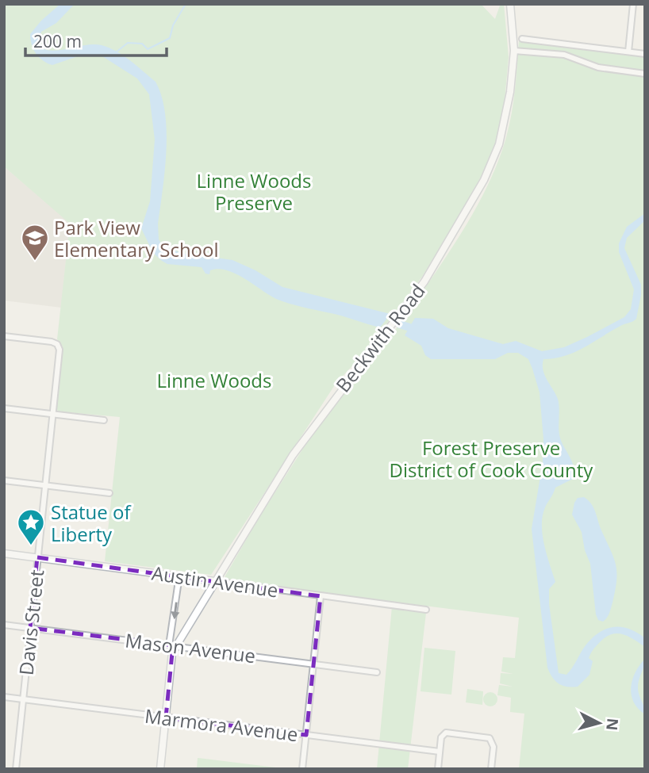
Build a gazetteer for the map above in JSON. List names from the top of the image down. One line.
{"streets":{"street":["Beckwith Road","Austin Avenue","Davis Street","Mason Avenue","Marmora Avenue"]},"crossings":[["Beckwith Road","Austin Avenue"],["Beckwith Road","Mason Avenue"],["Beckwith Road","Marmora Avenue"],["Austin Avenue","Davis Street"],["Davis Street","Mason Avenue"],["Davis Street","Marmora Avenue"]],"parks":["Linne Woods Preserve","Linne Woods","Forest Preserve District of Cook County"],"places":{"school or university":["Park View Elementary School"],"place":["Statue of Liberty"]},"scale_bar":"200 m","north":"right"}
